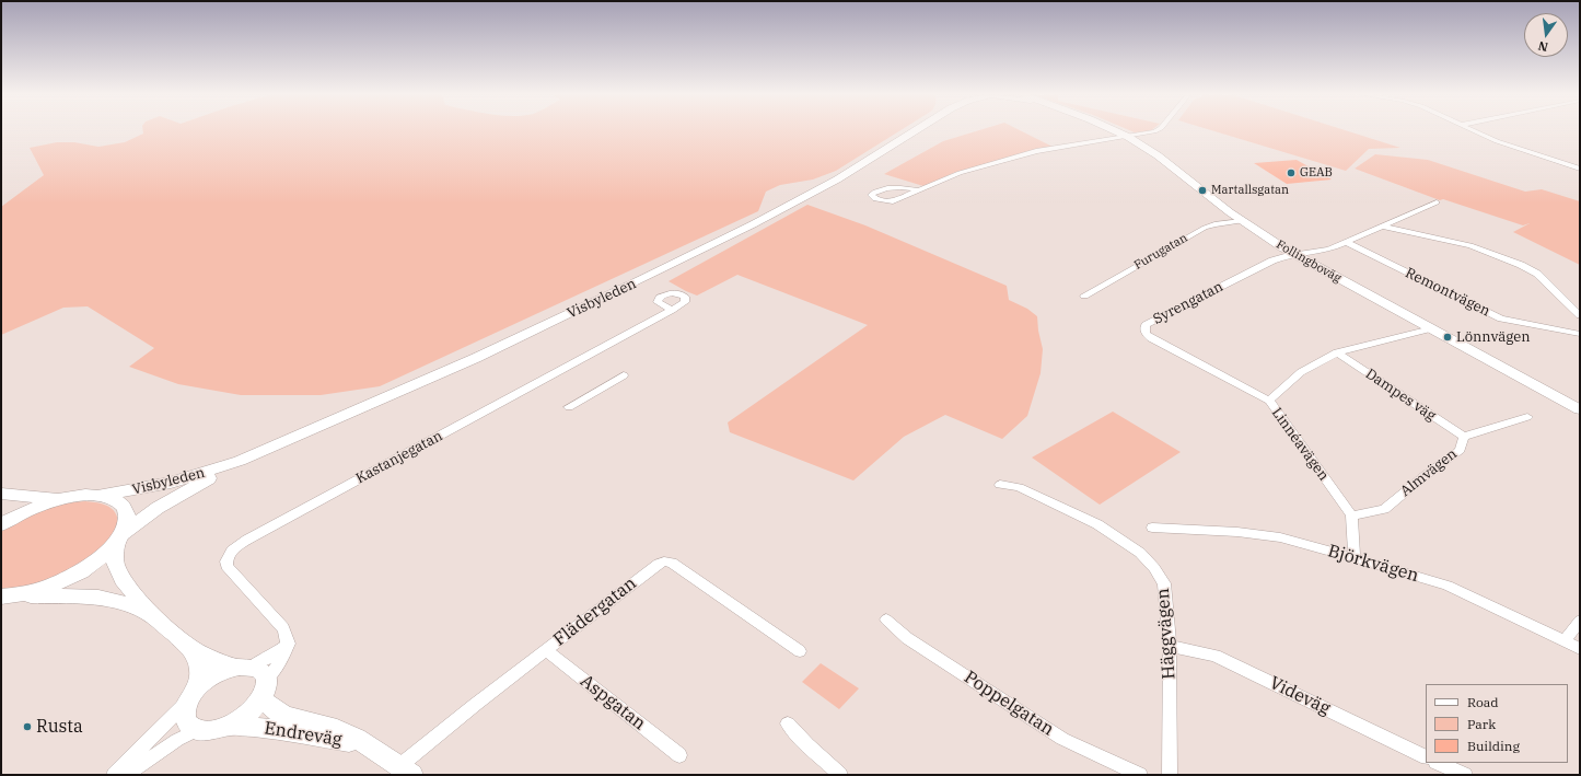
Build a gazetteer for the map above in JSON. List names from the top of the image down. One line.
{"streets":{"main road":["Follingboväg","Visbyleden","Endreväg"],"street":["Furugatan","Remontvägen","Syrengatan","Dampes väg","Linnéavägen","Kastanjegatan","Almvägen","Björkvägen","Flädergatan","Häggvägen","Videväg","Aspgatan","Poppelgatan"]},"crossings":[["Furugatan","Follingboväg"],["Follingboväg","Syrengatan"],["Follingboväg","Linnéavägen"],["Syrengatan","Linnéavägen"],["Dampes väg","Linnéavägen"],["Dampes väg","Almvägen"],["Linnéavägen","Almvägen"],["Flädergatan","Aspgatan"],["Flädergatan","Endreväg"],["Häggvägen","Videväg"]],"places":["GEAB","Martallsgatan","Lönnvägen","Rusta"],"legend":["Road","Park","Building"],"north":"bottom"}
